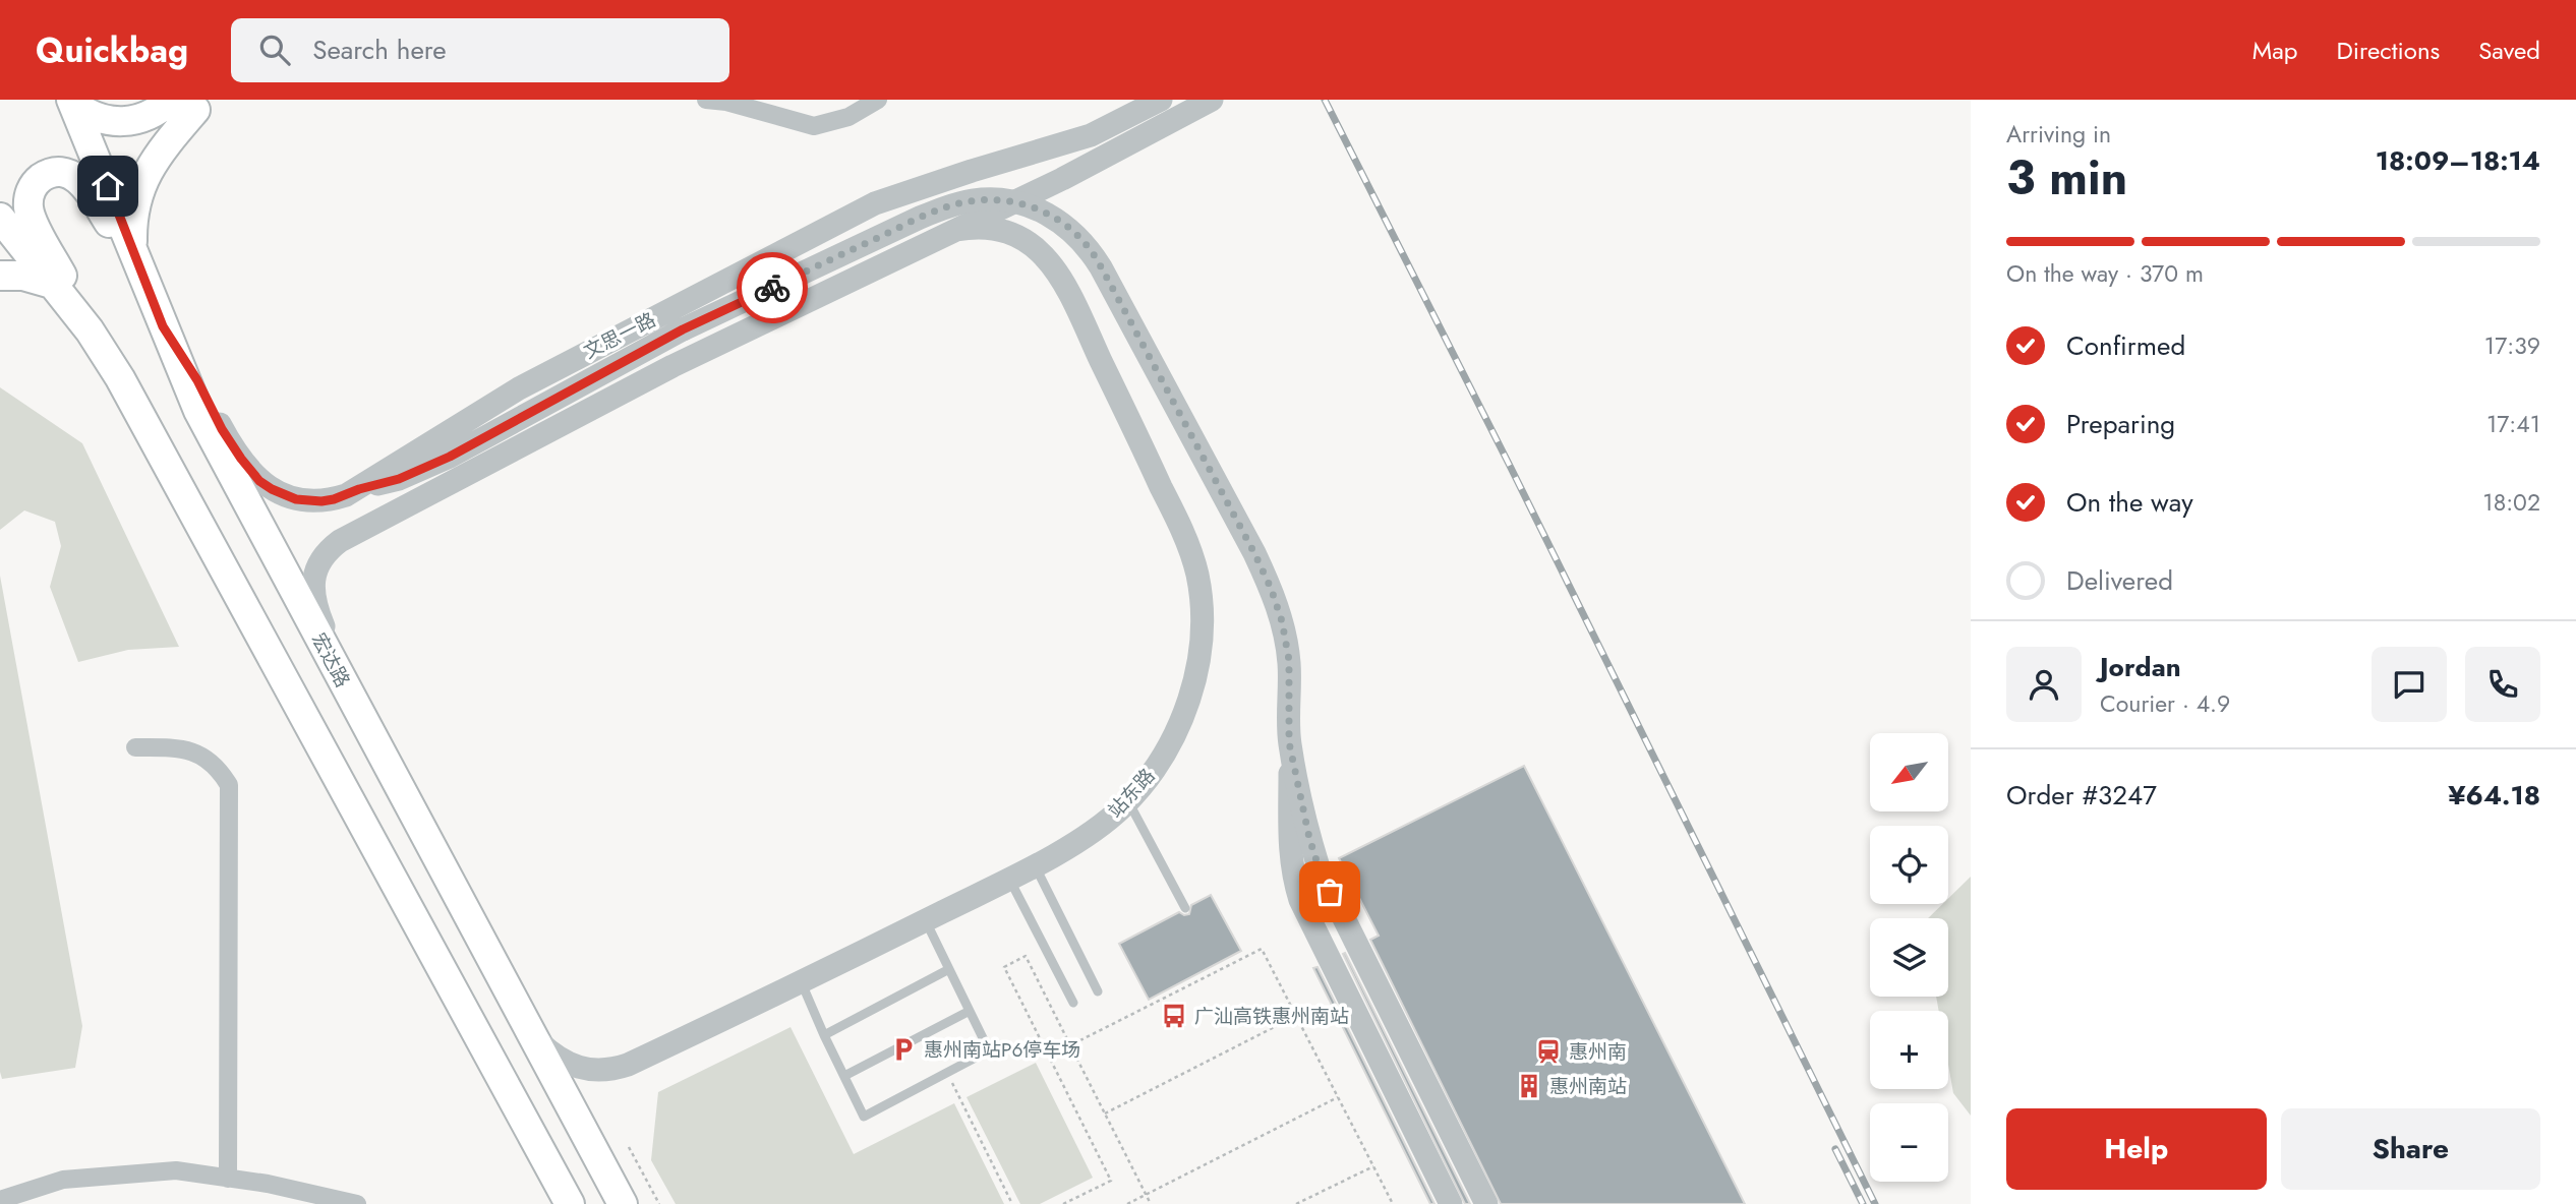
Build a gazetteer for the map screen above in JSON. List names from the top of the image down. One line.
{"streets":{"main road":["宏达路"],"street":["文思一路","站东路"]},"crossings":[["文思一路","宏达路"],["宏达路","站东路"]],"places":{"bus stop":["广汕高铁惠州南站"],"parking":["惠州南站P6停车场"],"station":["惠州南"],"building":["惠州南站"]},"north":"bottom left","page":{"header":"Quickbag","search":"Search here","nav":["Map","Directions","Saved"],"heading":["3 min","Arriving in","18:09–18:14"],"panel":["Jordan","Courier · 4.9","Order #3247","¥64.18"],"bar":"On the way · 370 m","list":[["Confirmed","17:39"],["Preparing","17:41"],["On the way","18:02"],"Delivered"],"map_buttons":["+","−"],"buttons":["Help","Share"]}}
